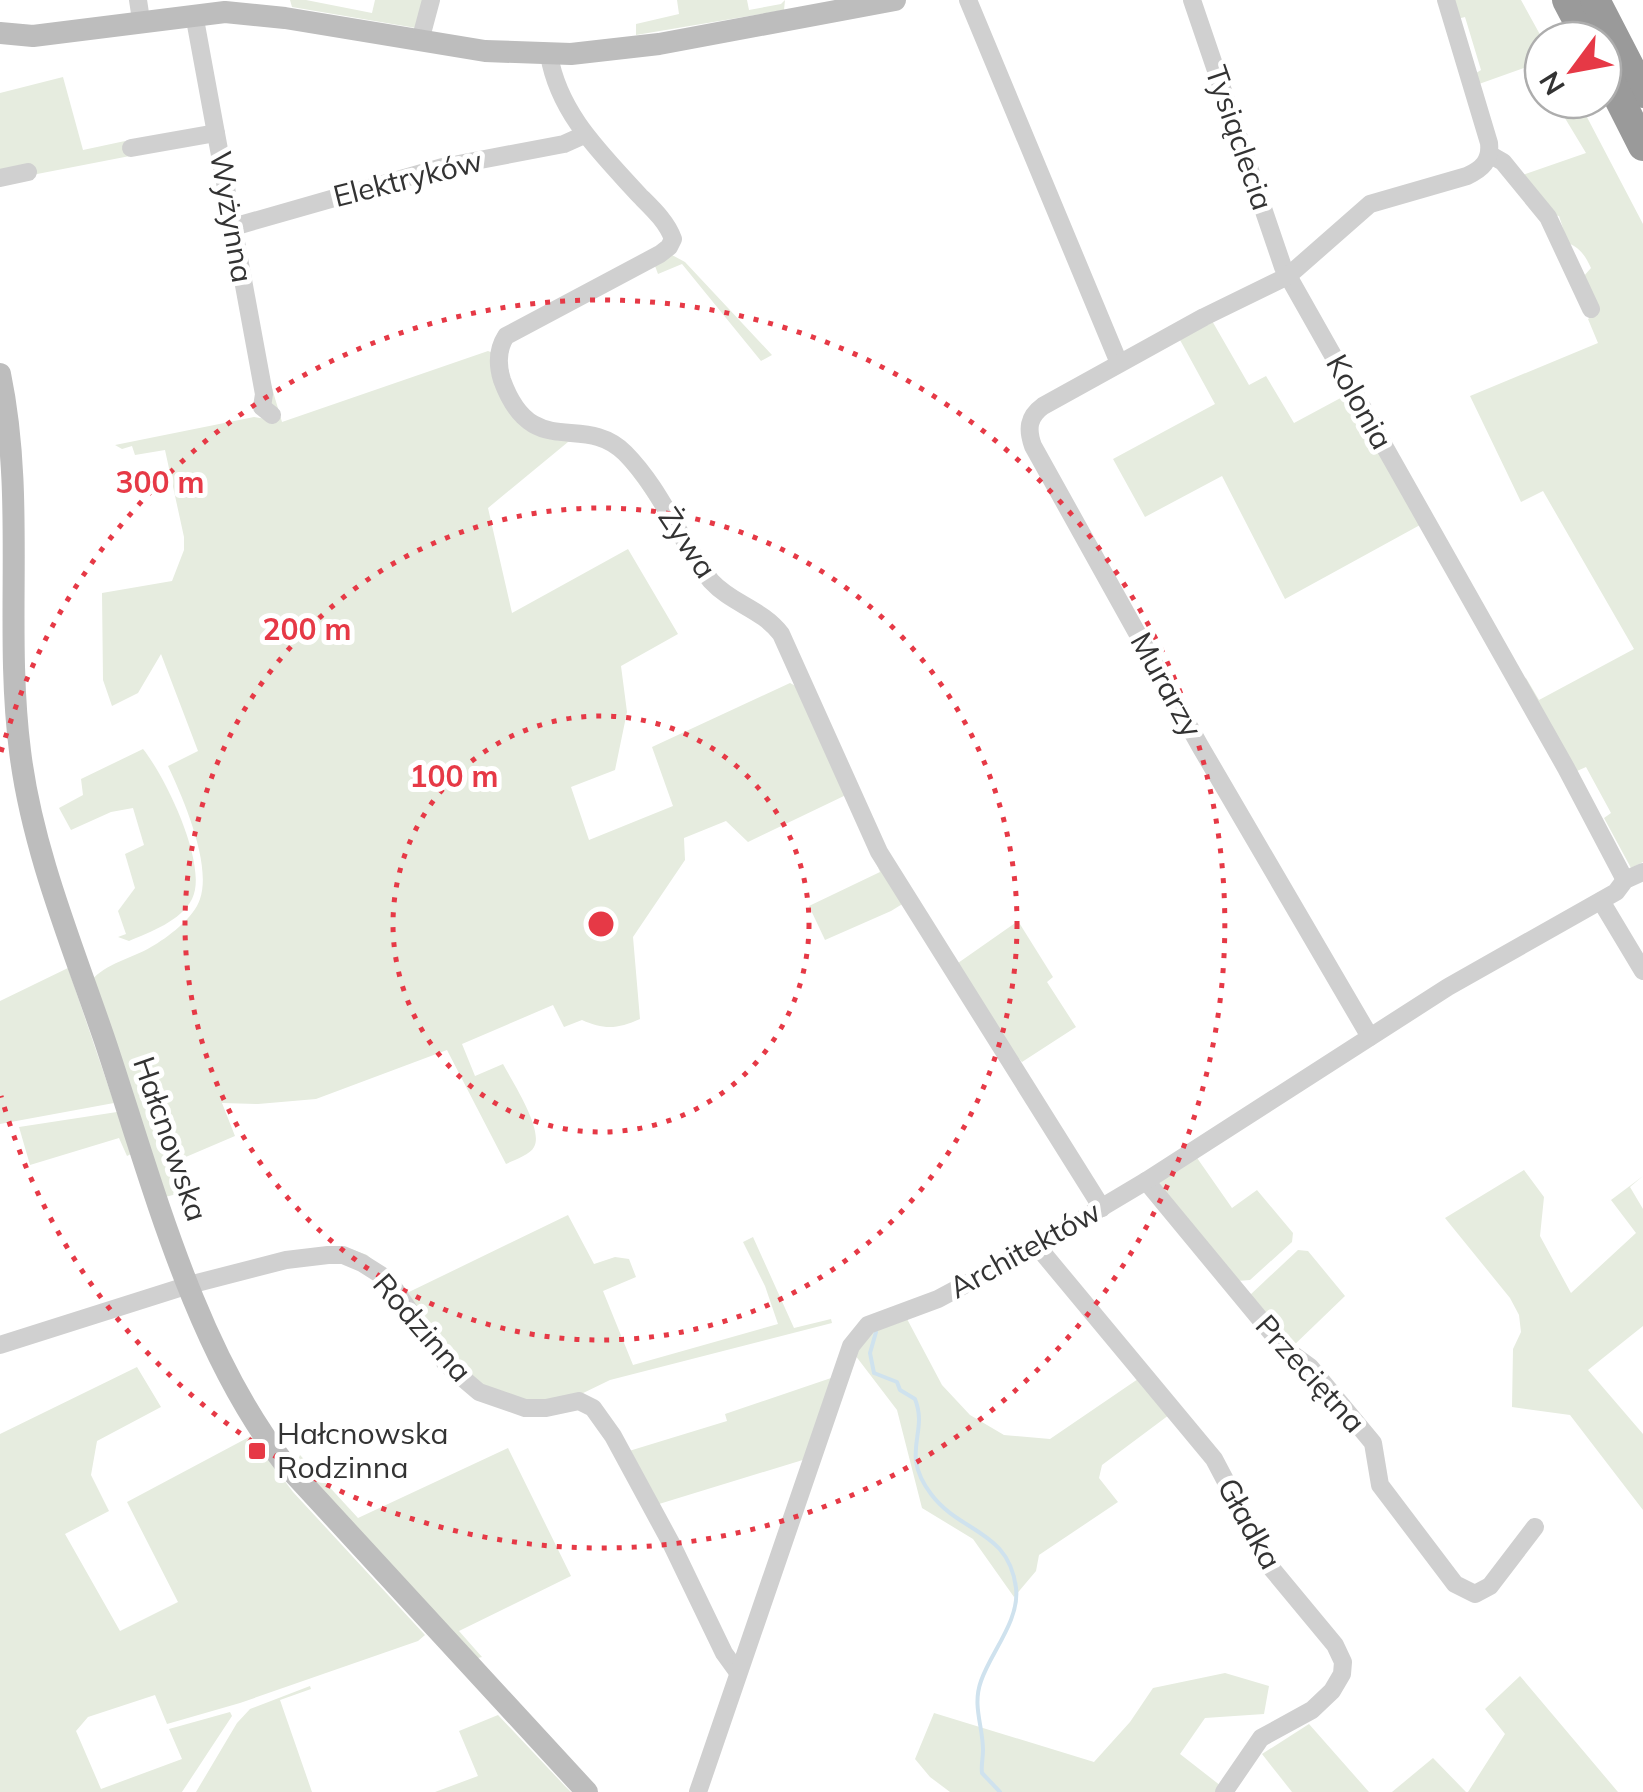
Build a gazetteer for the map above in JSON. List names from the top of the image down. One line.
{"streets":{"street":["Tysiąclecia","Elektryków","Wyżynna","Kolonia","Żywa","Murarzy","Hałcnowska","Architektów","Rodzinna","Przeciętna","Gładka"]},"crossings":[["Tysiąclecia","Kolonia"],["Tysiąclecia","Murarzy"],["Elektryków","Wyżynna"],["Elektryków","Żywa"],["Kolonia","Murarzy"],["Kolonia","Architektów"],["Żywa","Architektów"],["Murarzy","Architektów"],["Hałcnowska","Rodzinna"],["Architektów","Rodzinna"],["Architektów","Przeciętna"],["Architektów","Gładka"]],"places":{"transit":["Hałcnowska Rodzinna"]},"north":"bottom left","rings":["300 m","200 m","100 m"]}
